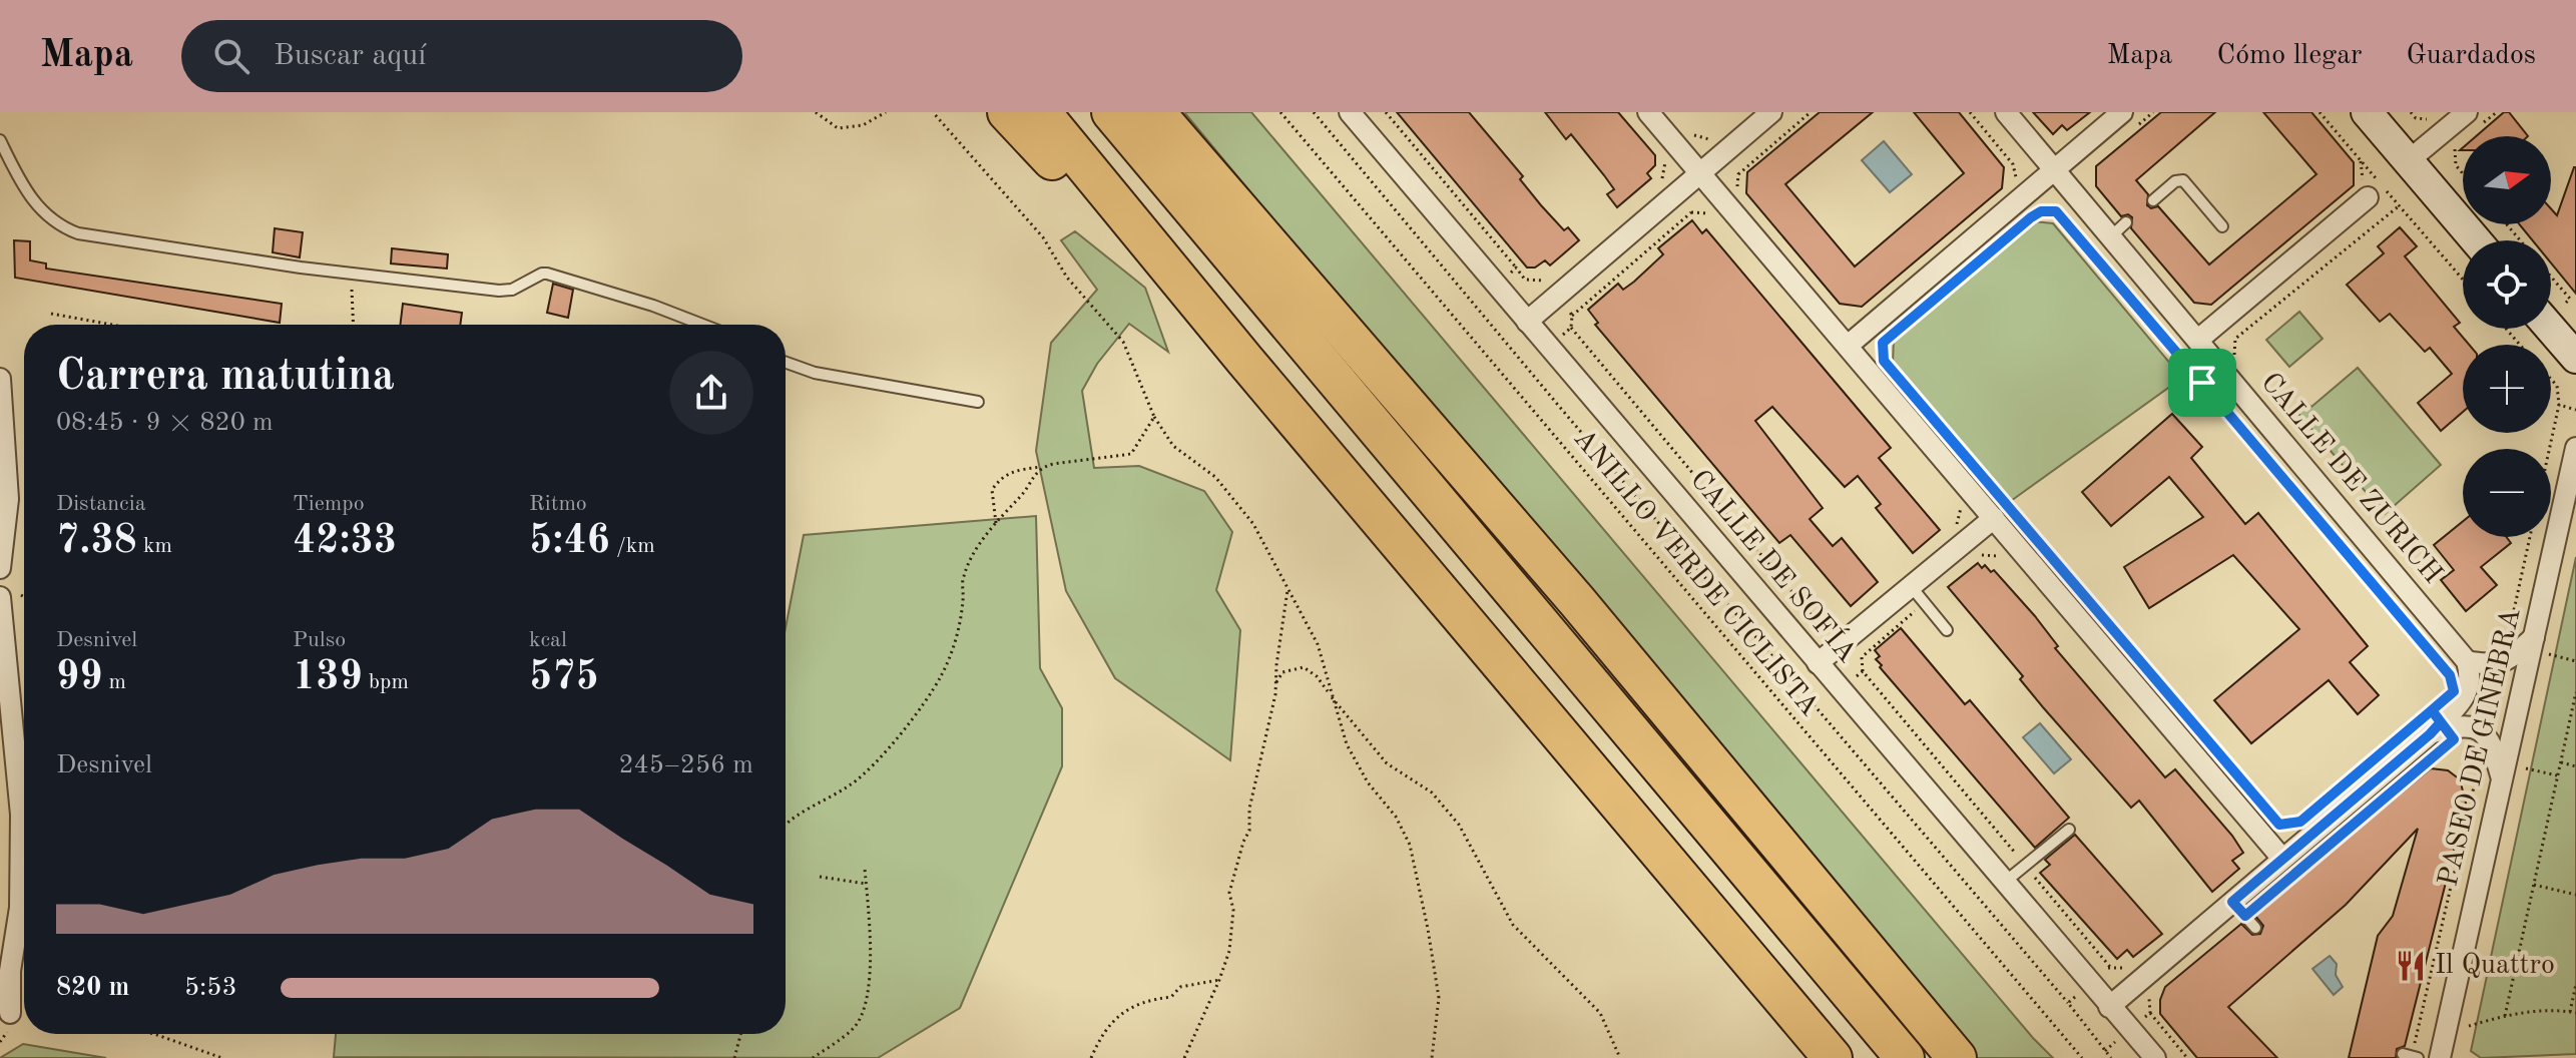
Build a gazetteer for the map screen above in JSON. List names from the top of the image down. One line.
{"streets":{"street":["CALLE DE ZURICH","CALLE DE SOFÍA","PASEO DE GINEBRA"],"path":["ANILLO VERDE CICLISTA"]},"places":{"restaurant":["Il Quattro"]},"north":"right","page":{"header":"Mapa","search":"Buscar aquí","nav":["Mapa","Cómo llegar","Guardados"],"map_buttons":["+","−"],"heading":["Carrera matutina","08:45 · 9 × 820 m"],"stats":[["Distancia","7.38 km"],["Tiempo","42:33"],["Ritmo","5:46 /km"],["Desnivel","99 m"],["Pulso","139 bpm"],["kcal","575"]],"chart":["Desnivel","245–256 m"],"list":[{"name":"820 m","note":"5:53"}]}}
